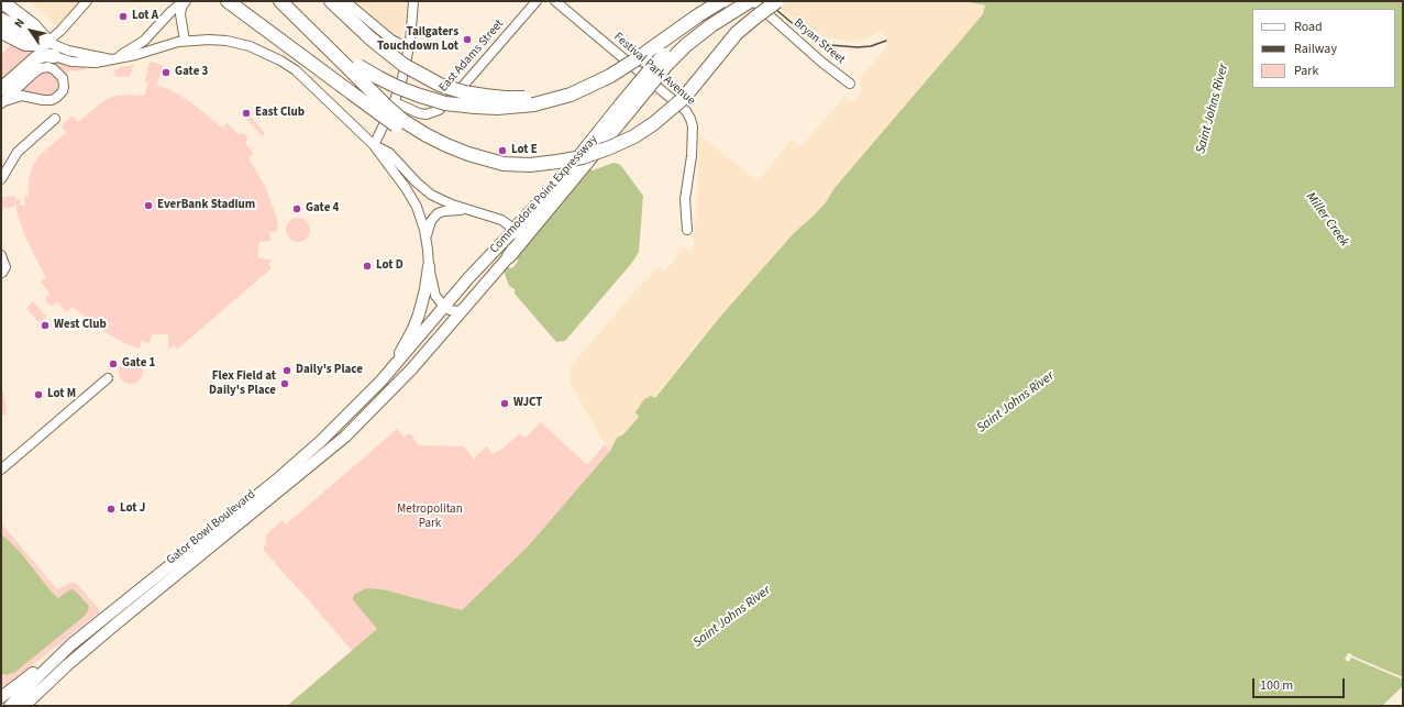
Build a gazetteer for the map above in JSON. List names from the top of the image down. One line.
{"streets":{"highway":["Commodore Point Expressway"],"main road":["Gator Bowl Boulevard"],"street":["Bryan Street","East Adams Street","Festival Park Avenue"]},"crossings":[["Bryan Street","Commodore Point Expressway"],["Commodore Point Expressway","Gator Bowl Boulevard"]],"water":["Saint Johns River","Miller Creek"],"parks":["Metropolitan Park"],"places":["Lot A","Tailgaters Touchdown Lot","Gate 3","East Club","Lot E","EverBank Stadium","Gate 4","Lot D","West Club","Gate 1","Daily's Place","Flex Field at Daily's Place","Lot M","WJCT","Lot J"],"legend":["Road","Railway","Park"],"scale_bar":"100 m","north":"top left"}
